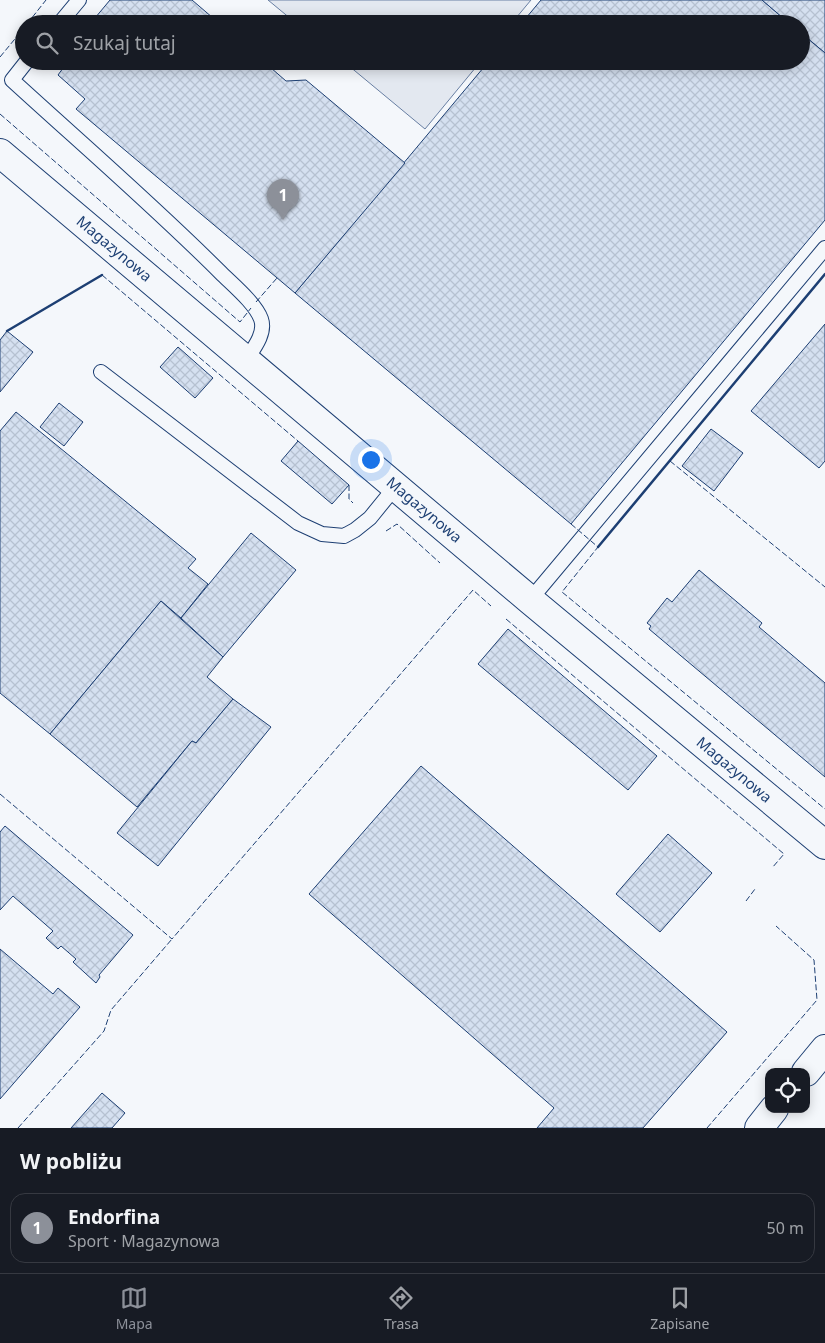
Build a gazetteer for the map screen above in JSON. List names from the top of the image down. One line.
{"streets":{"street":["Magazynowa"]},"page":{"search":"Szukaj tutaj","pins":"1","heading":"W pobliżu","list":[{"mark":"1","name":"Endorfina","note":"Sport · Magazynowa","value":"50 m"}],"nav":["Mapa","Trasa","Zapisane"]}}
